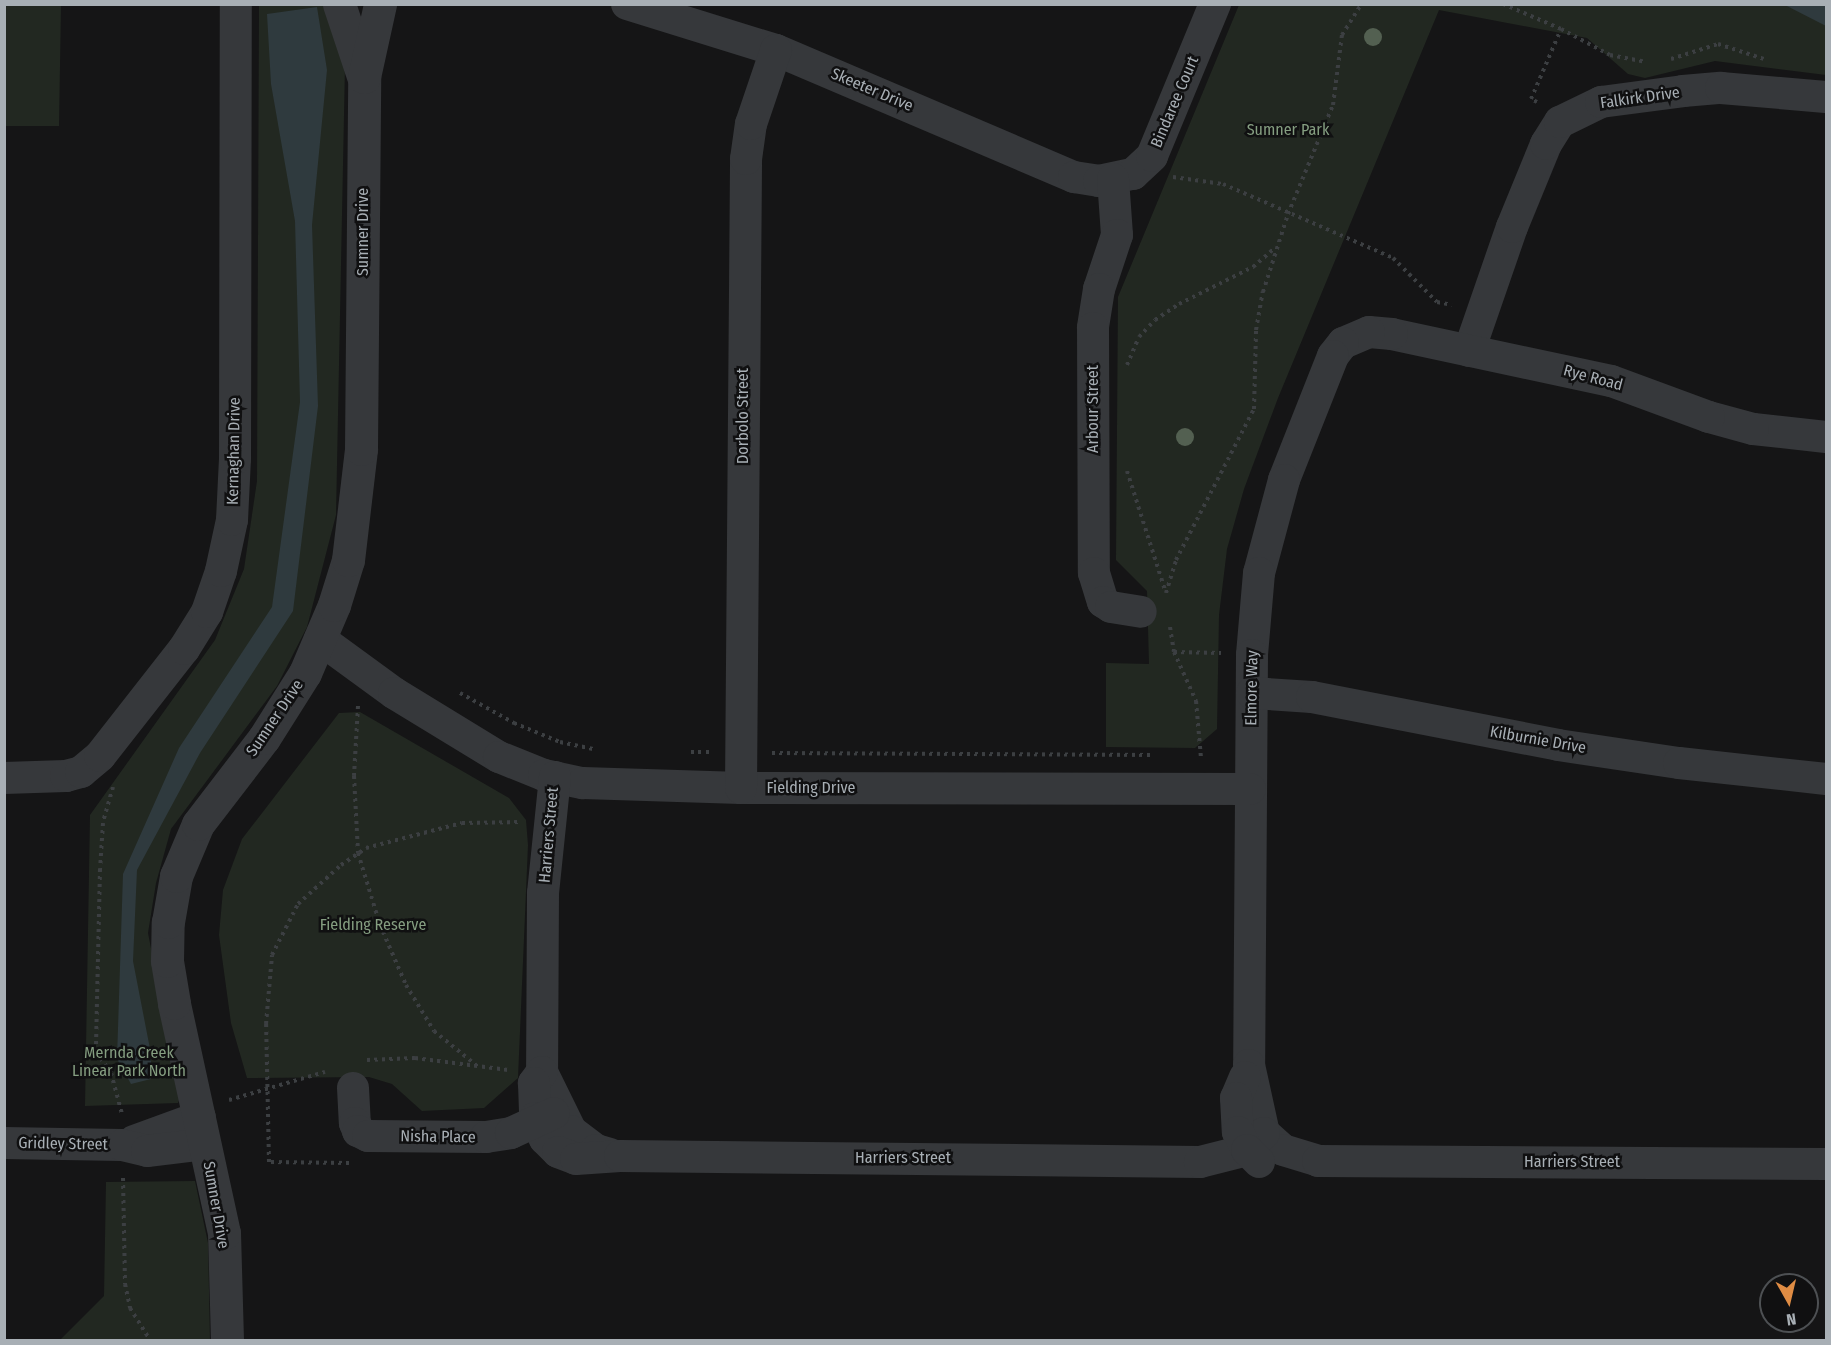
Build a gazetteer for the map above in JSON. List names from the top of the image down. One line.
{"streets":{"street":["Skeeter Drive","Falkirk Drive","Bindaree Court","Sumner Drive","Rye Road","Arbour Street","Dorbolo Street","Kernaghan Drive","Elmore Way","Kilburnie Drive","Fielding Drive","Harriers Street","Nisha Place","Gridley Street"]},"crossings":[["Skeeter Drive","Bindaree Court"],["Skeeter Drive","Arbour Street"],["Skeeter Drive","Dorbolo Street"],["Falkirk Drive","Rye Road"],["Bindaree Court","Arbour Street"],["Sumner Drive","Fielding Drive"],["Sumner Drive","Gridley Street"],["Rye Road","Elmore Way"],["Dorbolo Street","Fielding Drive"],["Elmore Way","Kilburnie Drive"],["Elmore Way","Fielding Drive"],["Elmore Way","Harriers Street"],["Fielding Drive","Harriers Street"],["Harriers Street","Nisha Place"]],"parks":["Sumner Park","Fielding Reserve","Mernda Creek Linear Park North"],"north":"bottom"}
